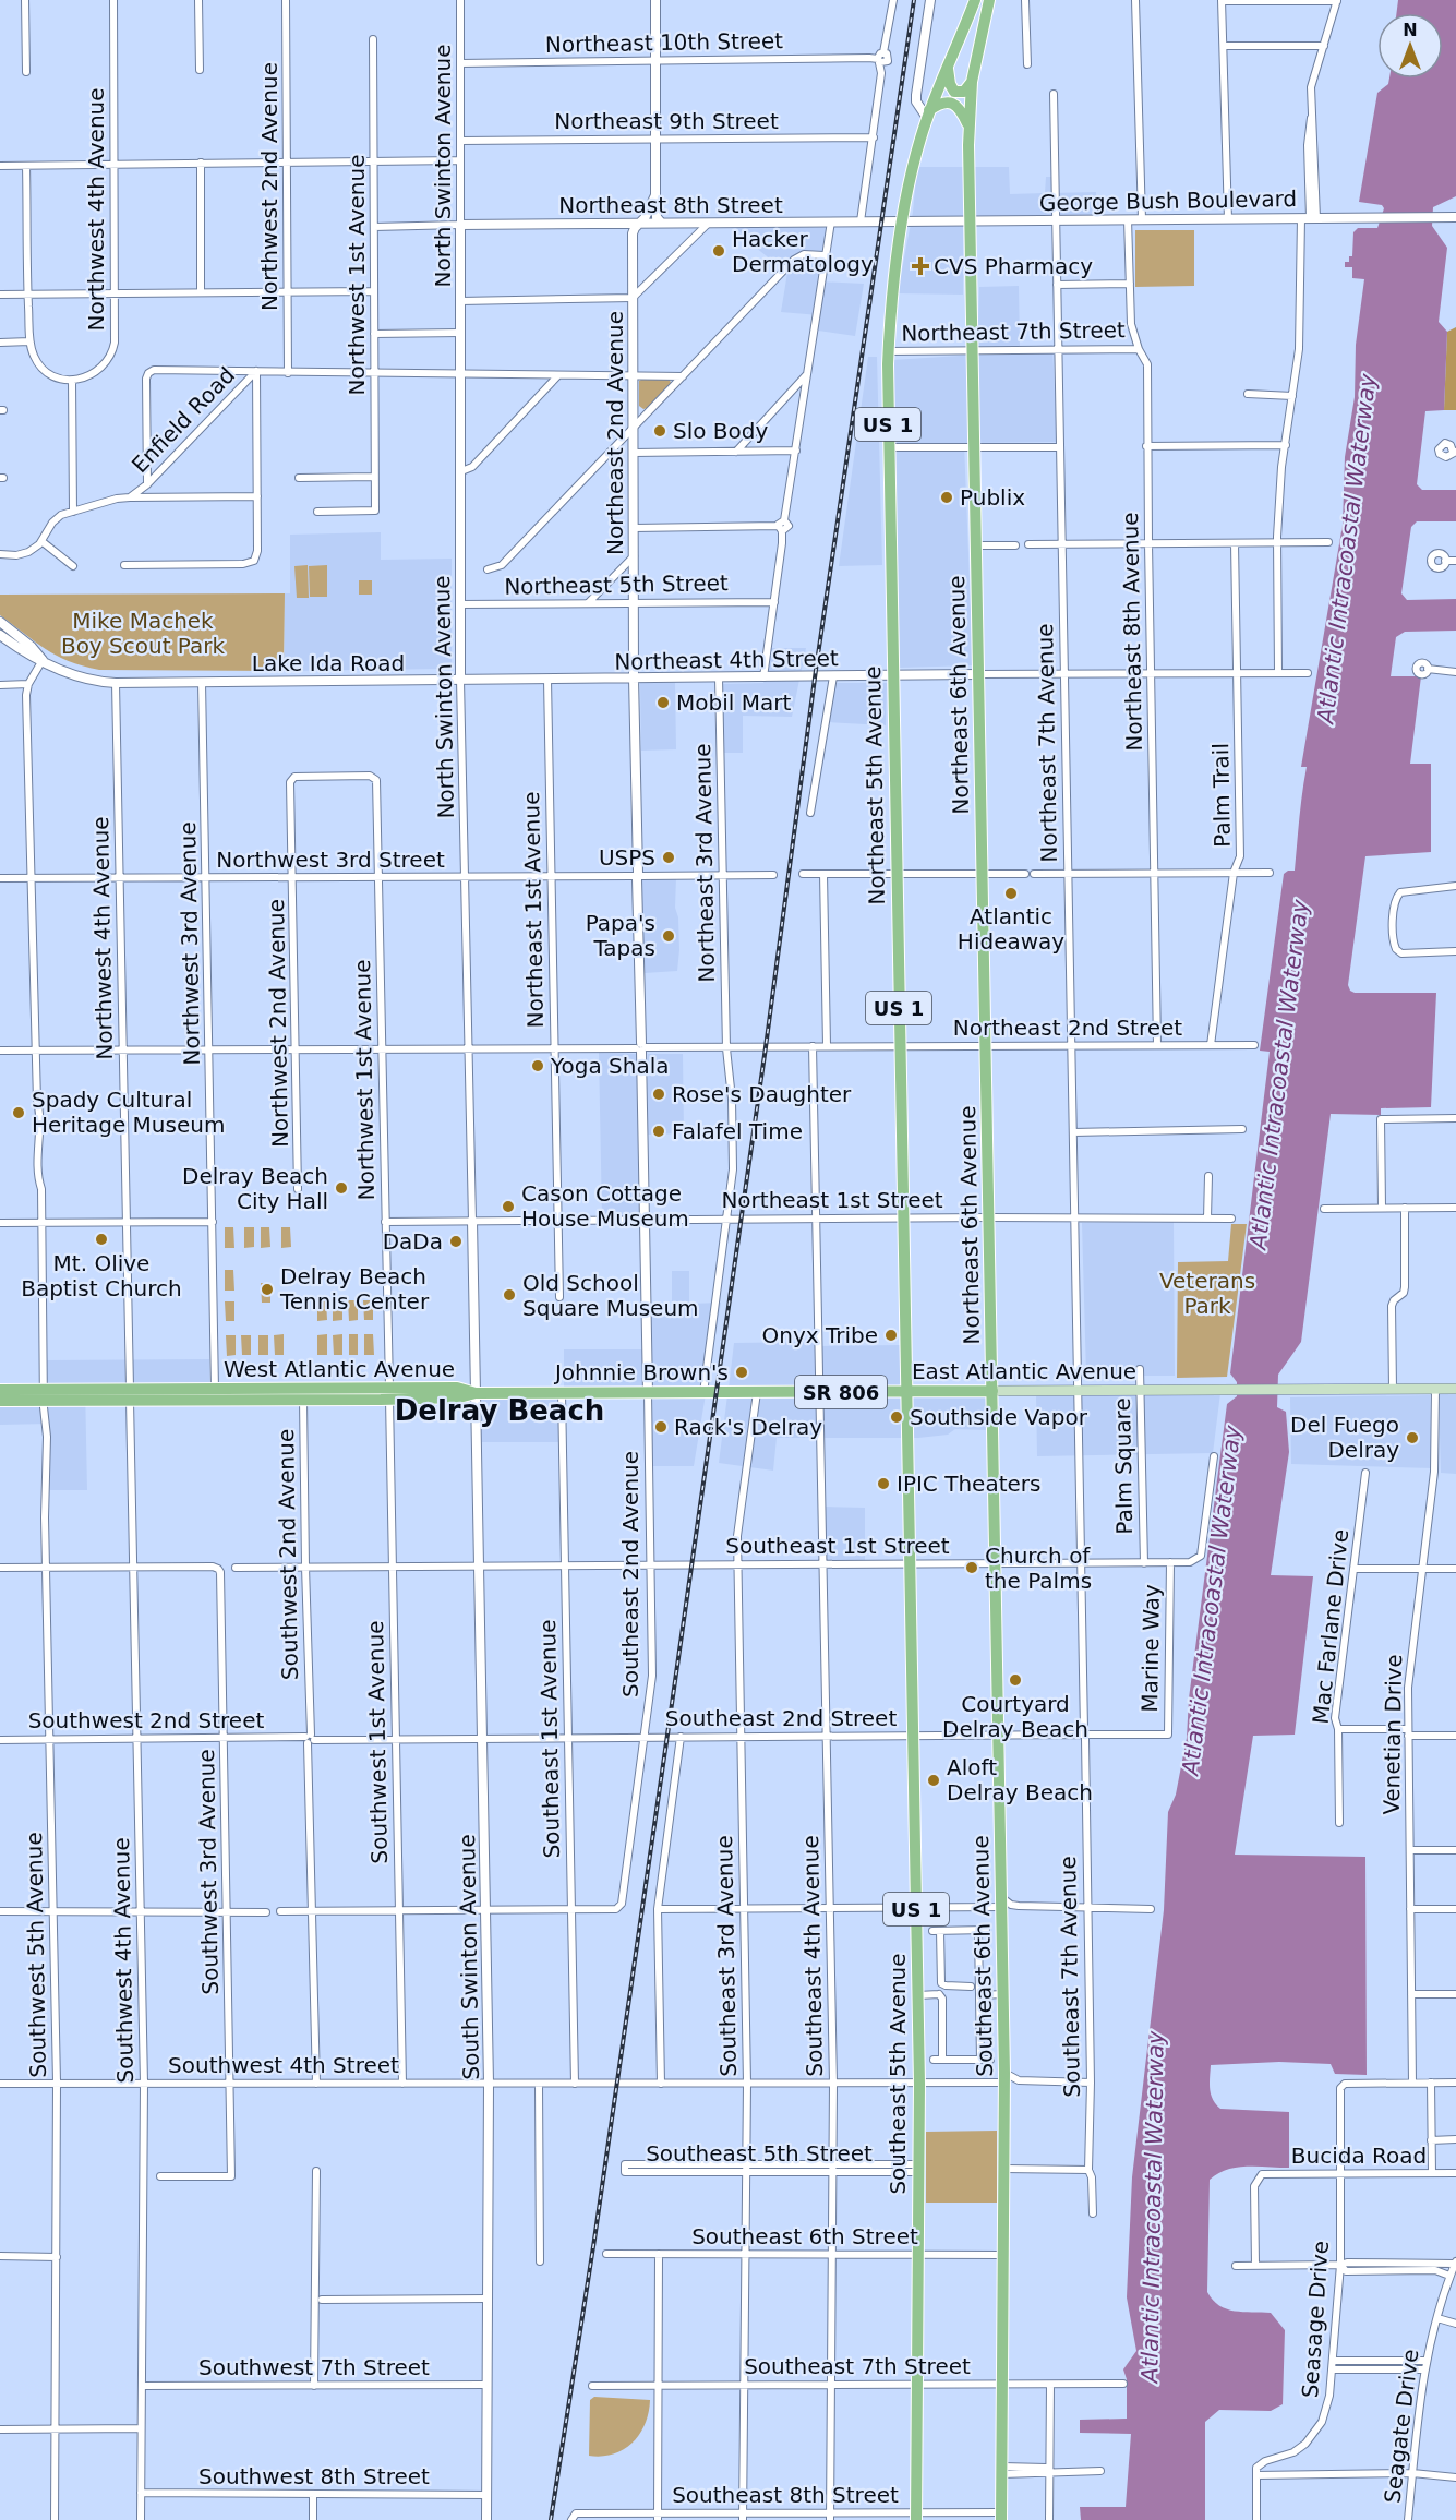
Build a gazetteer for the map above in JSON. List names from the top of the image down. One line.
{"streets":{"main road":["US 1","Northeast 6th Avenue","Northeast 5th Avenue","West Atlantic Avenue","East Atlantic Avenue","SR 806","Southeast 6th Avenue","Southeast 5th Avenue"],"street":["Northeast 10th Street","Northeast 9th Street","North Swinton Avenue","Northwest 2nd Avenue","George Bush Boulevard","Northeast 8th Street","Northwest 4th Avenue","Northwest 1st Avenue","Northeast 7th Street","Enfield Road","Northeast 2nd Avenue","Northeast 5th Street","Northeast 8th Avenue","Northeast 4th Street","Lake Ida Road","Northeast 7th Avenue","Palm Trail","Northwest 3rd Street","Northeast 3rd Avenue","Northeast 1st Avenue","Northwest 3rd Avenue","Northeast 2nd Street","Northeast 1st Street","Palm Square","Southeast 1st Street","Southwest 2nd Avenue","Southeast 2nd Avenue","Mac Farlane Drive","Marine Way","Southeast 2nd Street","Southwest 2nd Street","Venetian Drive","Southeast 1st Avenue","Southwest 1st Avenue","Southwest 3rd Avenue","Southwest 5th Avenue","Southeast 3rd Avenue","Southeast 4th Avenue","South Swinton Avenue","Southwest 4th Avenue","Southeast 7th Avenue","Southwest 4th Street","Southeast 5th Street","Bucida Road","Southeast 6th Street","Seasage Drive","Southeast 7th Street","Southwest 7th Street","Seagate Drive","Southwest 8th Street","Southeast 8th Street"]},"crossings":[["Northeast 10th Street","North Swinton Avenue"],["Northeast 10th Street","Northeast 2nd Avenue"],["Northeast 9th Street","North Swinton Avenue"],["Northeast 9th Street","Northeast 2nd Avenue"],["North Swinton Avenue","Northeast 8th Street"],["North Swinton Avenue","Northeast 5th Street"],["North Swinton Avenue","Northeast 4th Street"],["North Swinton Avenue","Lake Ida Road"],["North Swinton Avenue","Northwest 3rd Street"],["North Swinton Avenue","Northeast 2nd Street"],["North Swinton Avenue","Northeast 1st Street"],["North Swinton Avenue","West Atlantic Avenue"],["North Swinton Avenue","East Atlantic Avenue"],["North Swinton Avenue","South Swinton Avenue"],["Northwest 2nd Avenue","Northwest 1st Avenue"],["Northwest 2nd Avenue","Northwest 3rd Street"],["Northwest 2nd Avenue","Northeast 2nd Street"],["George Bush Boulevard","Northeast 8th Street"],["George Bush Boulevard","Northeast 8th Avenue"],["George Bush Boulevard","Northeast 6th Avenue"],["George Bush Boulevard","Northeast 7th Avenue"],["George Bush Boulevard","Northeast 5th Avenue"],["Northeast 8th Street","Northeast 2nd Avenue"],["Northwest 4th Avenue","Lake Ida Road"],["Northwest 4th Avenue","Northwest 3rd Street"],["Northwest 4th Avenue","Northeast 2nd Street"],["Northwest 4th Avenue","West Atlantic Avenue"],["Northwest 4th Avenue","Southwest 4th Avenue"],["Northwest 1st Avenue","Northwest 3rd Street"],["Northwest 1st Avenue","Northeast 2nd Street"],["Northwest 1st Avenue","Northeast 1st Street"],["Northwest 1st Avenue","West Atlantic Avenue"],["Northwest 1st Avenue","Southwest 1st Avenue"],["Northeast 7th Street","Northeast 8th Avenue"],["Northeast 7th Street","Northeast 6th Avenue"],["Northeast 7th Street","Northeast 7th Avenue"],["Northeast 7th Street","Northeast 5th Avenue"],["US 1","Northeast 5th Avenue"],["Northeast 2nd Avenue","Northeast 5th Street"],["Northeast 2nd Avenue","Northeast 4th Street"],["Northeast 2nd Avenue","Northwest 3rd Street"],["Northeast 2nd Avenue","Northeast 2nd Street"],["Northeast 2nd Avenue","Northeast 1st Street"],["Northeast 2nd Avenue","East Atlantic Avenue"],["Northeast 2nd Avenue","Southeast 2nd Avenue"],["Northeast 8th Avenue","Northeast 4th Street"],["Northeast 8th Avenue","Northeast 2nd Street"],["Northeast 4th Street","Lake Ida Road"],["Northeast 4th Street","Northeast 6th Avenue"],["Northeast 4th Street","Northeast 7th Avenue"],["Northeast 4th Street","Northeast 5th Avenue"],["Northeast 4th Street","Palm Trail"],["Northeast 4th Street","Northeast 3rd Avenue"],["Northeast 4th Street","Northeast 1st Avenue"],["Lake Ida Road","Northwest 3rd Avenue"],["Northeast 6th Avenue","Northeast 2nd Street"],["Northeast 6th Avenue","Northeast 1st Street"],["Northeast 6th Avenue","East Atlantic Avenue"],["Northeast 6th Avenue","Southeast 6th Avenue"],["Northeast 7th Avenue","Northeast 2nd Street"],["Northeast 7th Avenue","Northeast 1st Street"],["Northeast 7th Avenue","East Atlantic Avenue"],["Northeast 7th Avenue","Southeast 7th Avenue"],["Northeast 5th Avenue","Northeast 2nd Street"],["Northeast 5th Avenue","Northeast 1st Street"],["Northeast 5th Avenue","East Atlantic Avenue"],["Northeast 5th Avenue","Southeast 5th Avenue"],["Palm Trail","Northeast 2nd Street"],["Northwest 3rd Street","Northeast 3rd Avenue"],["Northwest 3rd Street","Northeast 1st Avenue"],["Northwest 3rd Street","Northwest 3rd Avenue"],["Northwest 3rd Street","Southwest 5th Avenue"],["Northeast 3rd Avenue","Northeast 2nd Street"],["Northeast 3rd Avenue","Northeast 1st Street"],["Northeast 3rd Avenue","East Atlantic Avenue"],["Northeast 1st Avenue","Northeast 2nd Street"],["Northeast 1st Avenue","Northeast 1st Street"],["Northwest 3rd Avenue","Northeast 2nd Street"],["Northwest 3rd Avenue","West Atlantic Avenue"],["Northeast 2nd Street","Southwest 5th Avenue"],["Northeast 2nd Street","Southeast 4th Avenue"],["Northeast 1st Street","Southeast 4th Avenue"],["West Atlantic Avenue","East Atlantic Avenue"],["West Atlantic Avenue","Southwest 2nd Avenue"],["West Atlantic Avenue","Southwest 1st Avenue"],["West Atlantic Avenue","Southwest 5th Avenue"],["West Atlantic Avenue","South Swinton Avenue"],["West Atlantic Avenue","Southwest 4th Avenue"],["East Atlantic Avenue","Palm Square"],["East Atlantic Avenue","Southeast 2nd Avenue"],["East Atlantic Avenue","Venetian Drive"],["East Atlantic Avenue","Southeast 1st Avenue"],["East Atlantic Avenue","Southeast 3rd Avenue"],["East Atlantic Avenue","Southeast 4th Avenue"],["East Atlantic Avenue","Southeast 6th Avenue"],["East Atlantic Avenue","South Swinton Avenue"],["East Atlantic Avenue","Southeast 7th Avenue"],["East Atlantic Avenue","Southeast 5th Avenue"],["Palm Square","Southeast 1st Street"],["Southeast 1st Street","Southwest 2nd Avenue"],["Southeast 1st Street","Southeast 2nd Avenue"],["Southeast 1st Street","Marine Way"],["Southeast 1st Street","Southeast 1st Avenue"],["Southeast 1st Street","Southwest 1st Avenue"],["Southeast 1st Street","Southeast 3rd Avenue"],["Southeast 1st Street","Southeast 4th Avenue"],["Southeast 1st Street","Southeast 6th Avenue"],["Southeast 1st Street","South Swinton Avenue"],["Southeast 1st Street","Southeast 7th Avenue"],["Southeast 1st Street","Southeast 5th Avenue"],["Southwest 2nd Avenue","Southwest 2nd Street"],["Southwest 2nd Avenue","Southwest 4th Street"],["Southeast 2nd Avenue","Southeast 2nd Street"],["Southeast 2nd Avenue","Southeast 1st Avenue"],["Marine Way","Southeast 2nd Street"],["Southeast 2nd Street","Southwest 2nd Street"],["Southeast 2nd Street","Southeast 1st Avenue"],["Southeast 2nd Street","Southeast 3rd Avenue"],["Southeast 2nd Street","Southeast 4th Avenue"],["Southeast 2nd Street","Southeast 6th Avenue"],["Southeast 2nd Street","South Swinton Avenue"],["Southeast 2nd Street","Southeast 7th Avenue"],["Southeast 2nd Street","Southeast 5th Avenue"],["Southwest 2nd Street","Southwest 1st Avenue"],["Southwest 2nd Street","Southwest 3rd Avenue"],["Southwest 2nd Street","Southwest 5th Avenue"],["Southwest 2nd Street","South Swinton Avenue"],["Southwest 2nd Street","Southwest 4th Avenue"],["Venetian Drive","Seasage Drive"],["Southeast 1st Avenue","Southwest 4th Street"],["Southwest 1st Avenue","Southwest 4th Street"],["Southwest 3rd Avenue","Southwest 4th Avenue"],["Southwest 3rd Avenue","Southwest 4th Street"],["Southwest 5th Avenue","Southwest 4th Street"],["Southeast 3rd Avenue","Southwest 4th Street"],["Southeast 3rd Avenue","Southeast 5th Street"],["Southeast 3rd Avenue","Southeast 6th Street"],["Southeast 3rd Avenue","Southeast 7th Street"],["Southeast 3rd Avenue","Southeast 8th Street"],["Southeast 4th Avenue","Southwest 4th Street"],["Southeast 4th Avenue","Southeast 5th Street"],["Southeast 4th Avenue","Southeast 6th Street"],["Southeast 4th Avenue","Southeast 7th Street"],["Southeast 4th Avenue","Southeast 8th Street"],["Southeast 6th Avenue","Southwest 4th Street"],["Southeast 6th Avenue","Southeast 6th Street"],["Southeast 6th Avenue","Southeast 7th Street"],["Southeast 6th Avenue","Southeast 8th Street"],["South Swinton Avenue","Southwest 4th Street"],["South Swinton Avenue","Southwest 7th Street"],["South Swinton Avenue","Southwest 8th Street"],["Southwest 4th Avenue","Southwest 4th Street"],["Southwest 4th Avenue","Southwest 7th Street"],["Southwest 4th Avenue","Southwest 8th Street"],["Southeast 7th Avenue","Southwest 4th Street"],["Southwest 4th Street","Southeast 5th Avenue"],["Southeast 5th Avenue","Southeast 5th Street"],["Southeast 5th Avenue","Southeast 6th Street"],["Southeast 5th Avenue","Southeast 7th Street"],["Southeast 5th Avenue","Southeast 8th Street"],["Bucida Road","Seasage Drive"]],"districts":["Delray Beach"],"water":["Atlantic Intracoastal Waterway"],"parks":["Mike Machek Boy Scout Park","Veterans Park"],"places":{"other":["Hacker Dermatology","Slo Body","Publix","Mobil Mart","USPS","Atlantic Hideaway","Papa's Tapas","Yoga Shala","Rose's Daughter","Spady Cultural Heritage Museum","Falafel Time","Delray Beach City Hall","Cason Cottage House Museum","Mt. Olive Baptist Church","DaDa","Delray Beach Tennis Center","Old School Square Museum","Onyx Tribe","Johnnie Brown's","Southside Vapor","Rack's Delray","Del Fuego Delray","IPIC Theaters","Church of the Palms","Courtyard Delray Beach","Aloft Delray Beach"],"health":["CVS Pharmacy"]},"north":"top"}
